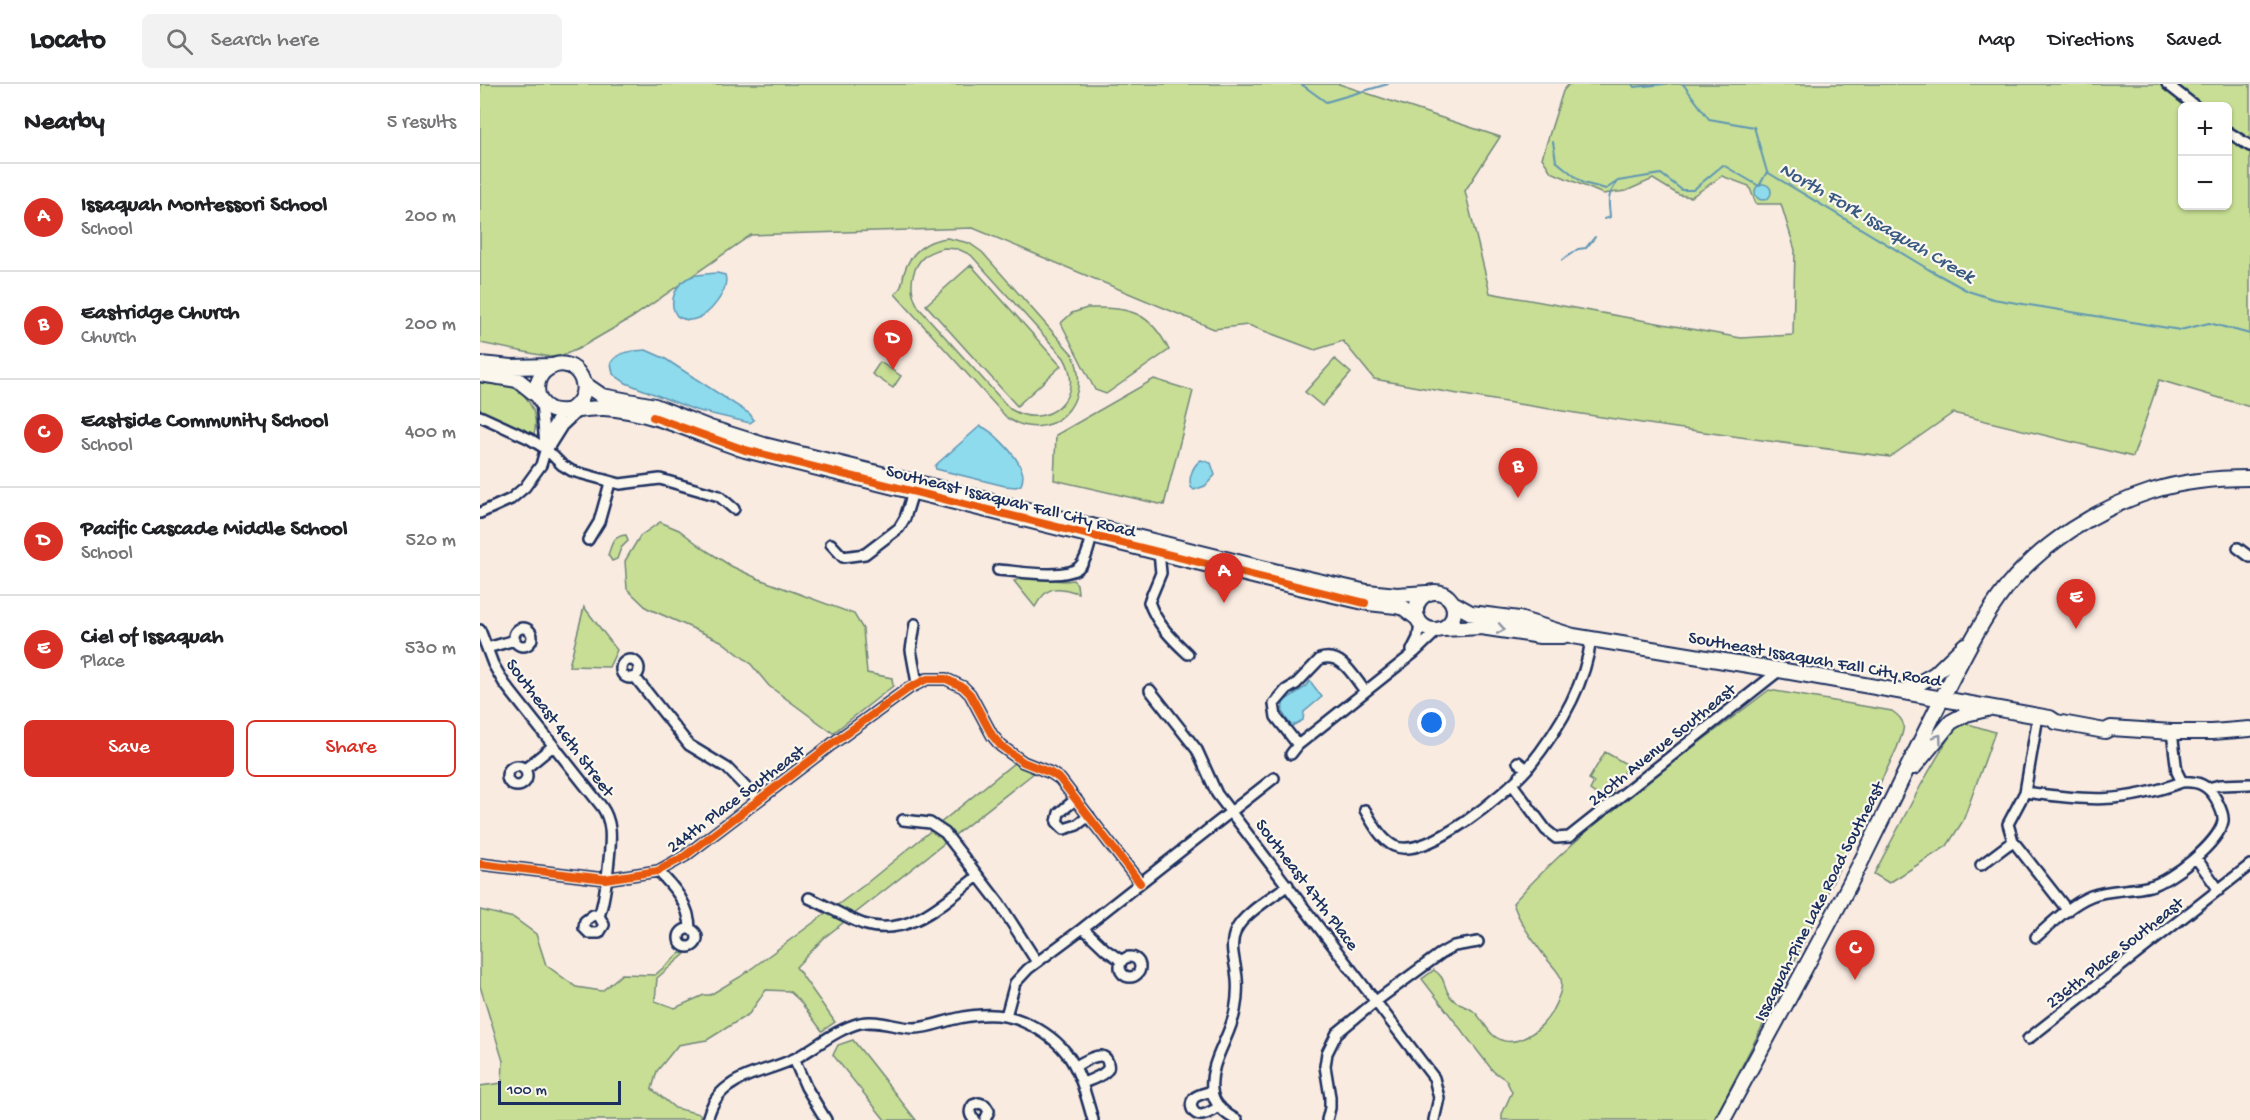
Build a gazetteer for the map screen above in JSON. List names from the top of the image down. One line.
{"streets":{"street":["Southeast Issaquah Fall City Road","Southeast 46th Street","240th Avenue Southeast","244th Place Southeast","Southeast 47th Place","Issaquah-Pine Lake Road Southeast","236th Place Southeast"]},"crossings":[["Southeast Issaquah Fall City Road","240th Avenue Southeast"],["Southeast Issaquah Fall City Road","Issaquah-Pine Lake Road Southeast"],["Southeast 46th Street","244th Place Southeast"]],"water":["North Fork Issaquah Creek"],"scale_bar":"100 m","page":{"header":"Locato","search":"Search here","nav":["Map","Directions","Saved"],"heading":["Nearby","5 results"],"map_buttons":["+","−"],"list":[{"mark":"A","name":"Issaquah Montessori School","note":"School","value":"200 m"},{"mark":"B","name":"Eastridge Church","note":"Church","value":"200 m"},{"mark":"C","name":"Eastside Community School","note":"School","value":"400 m"},{"mark":"D","name":"Pacific Cascade Middle School","note":"School","value":"520 m"},{"mark":"E","name":"Ciel of Issaquah","note":"Place","value":"530 m"}],"pins":["D","B","A","E","C"],"buttons":["Save","Share"],"scale":"100 m"}}
